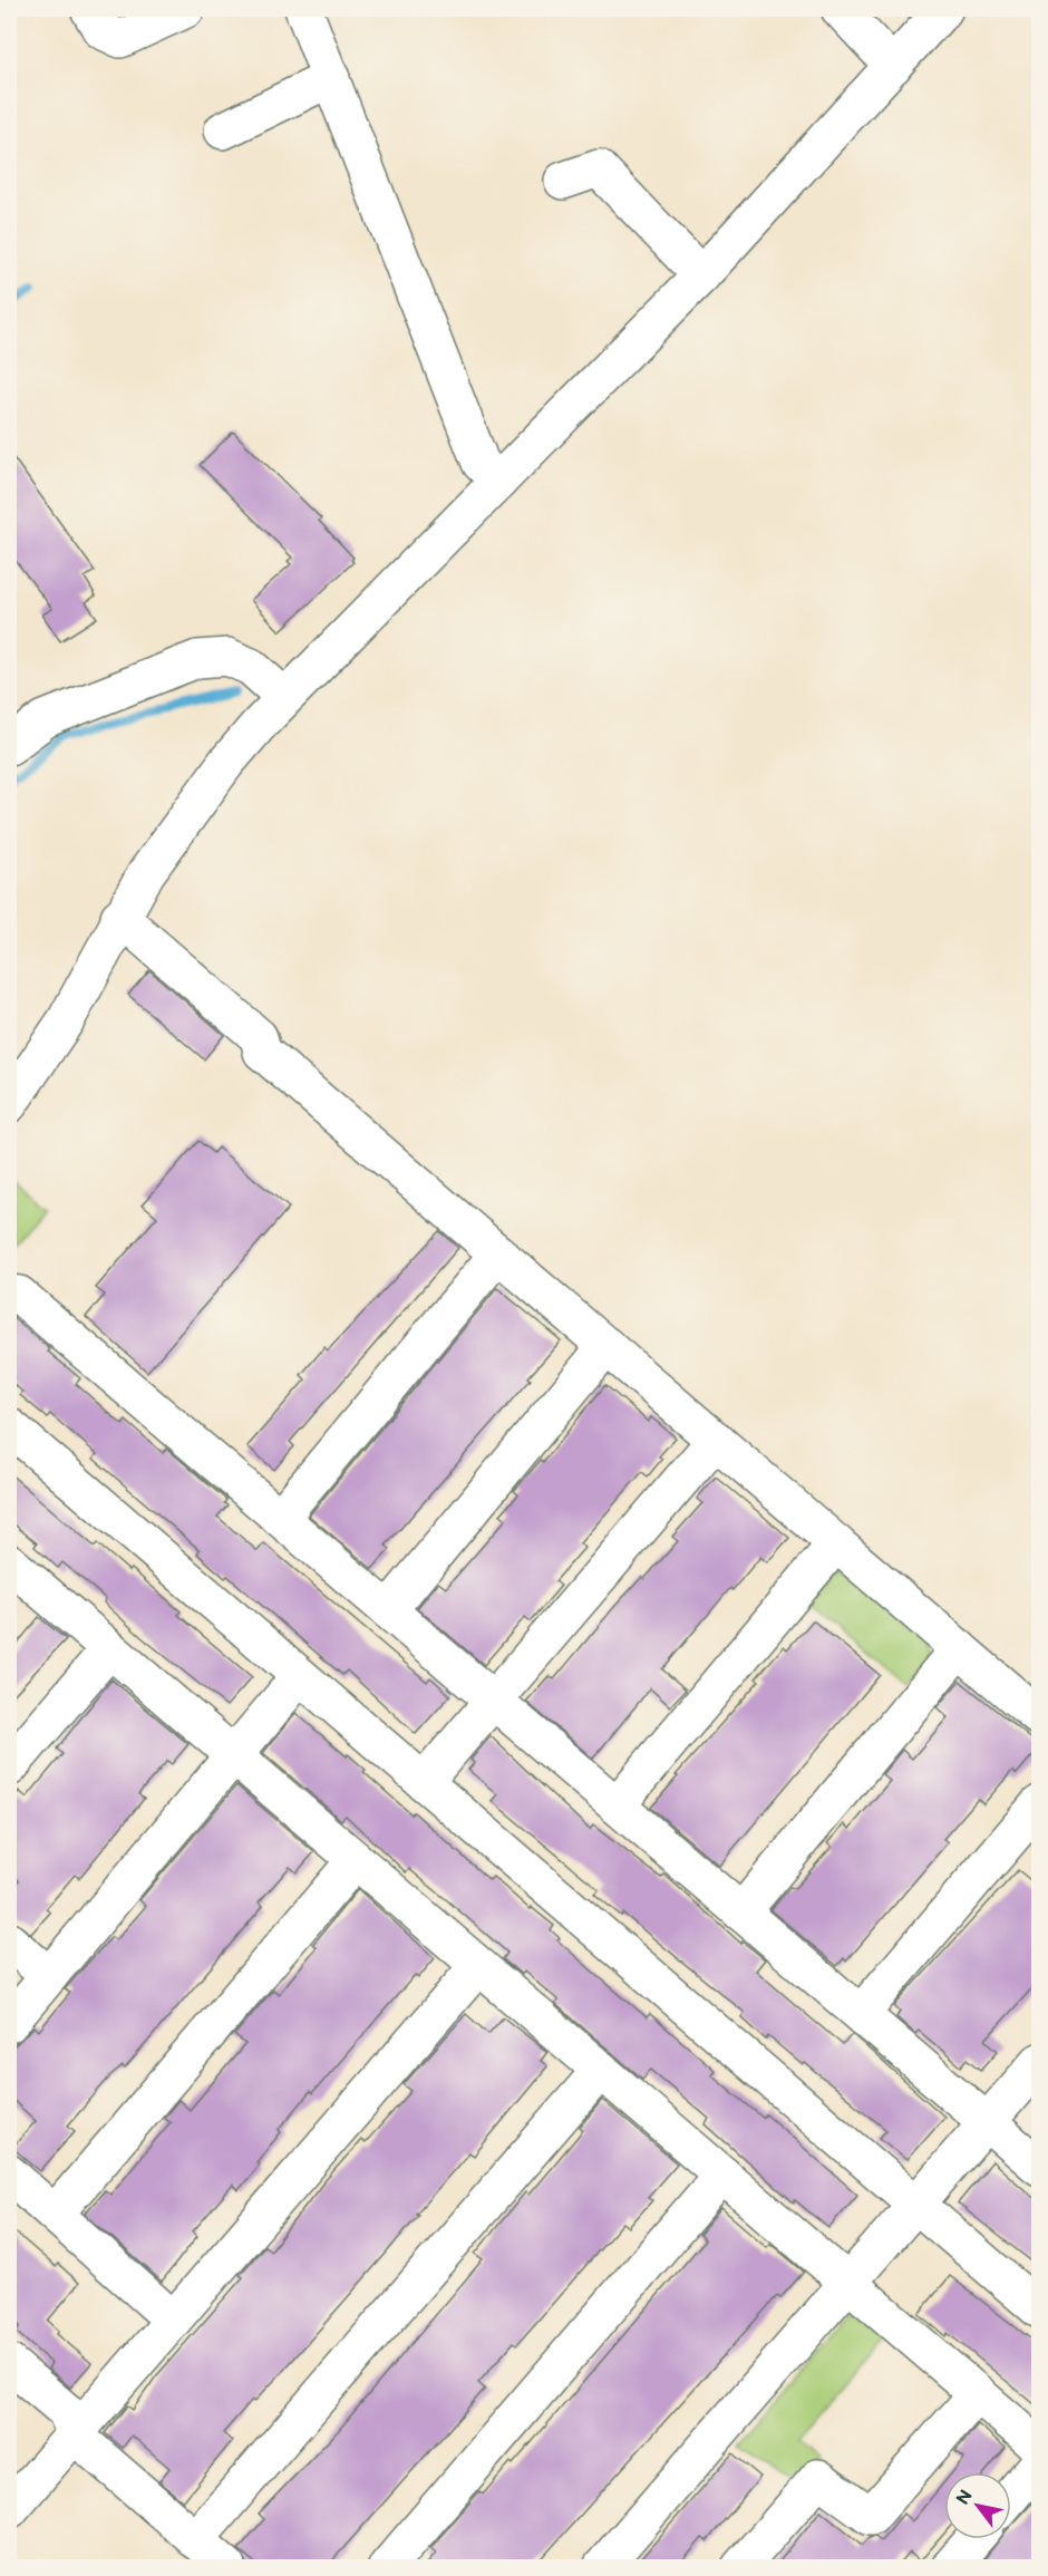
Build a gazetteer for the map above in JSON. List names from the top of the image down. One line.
{"north":"top left"}
